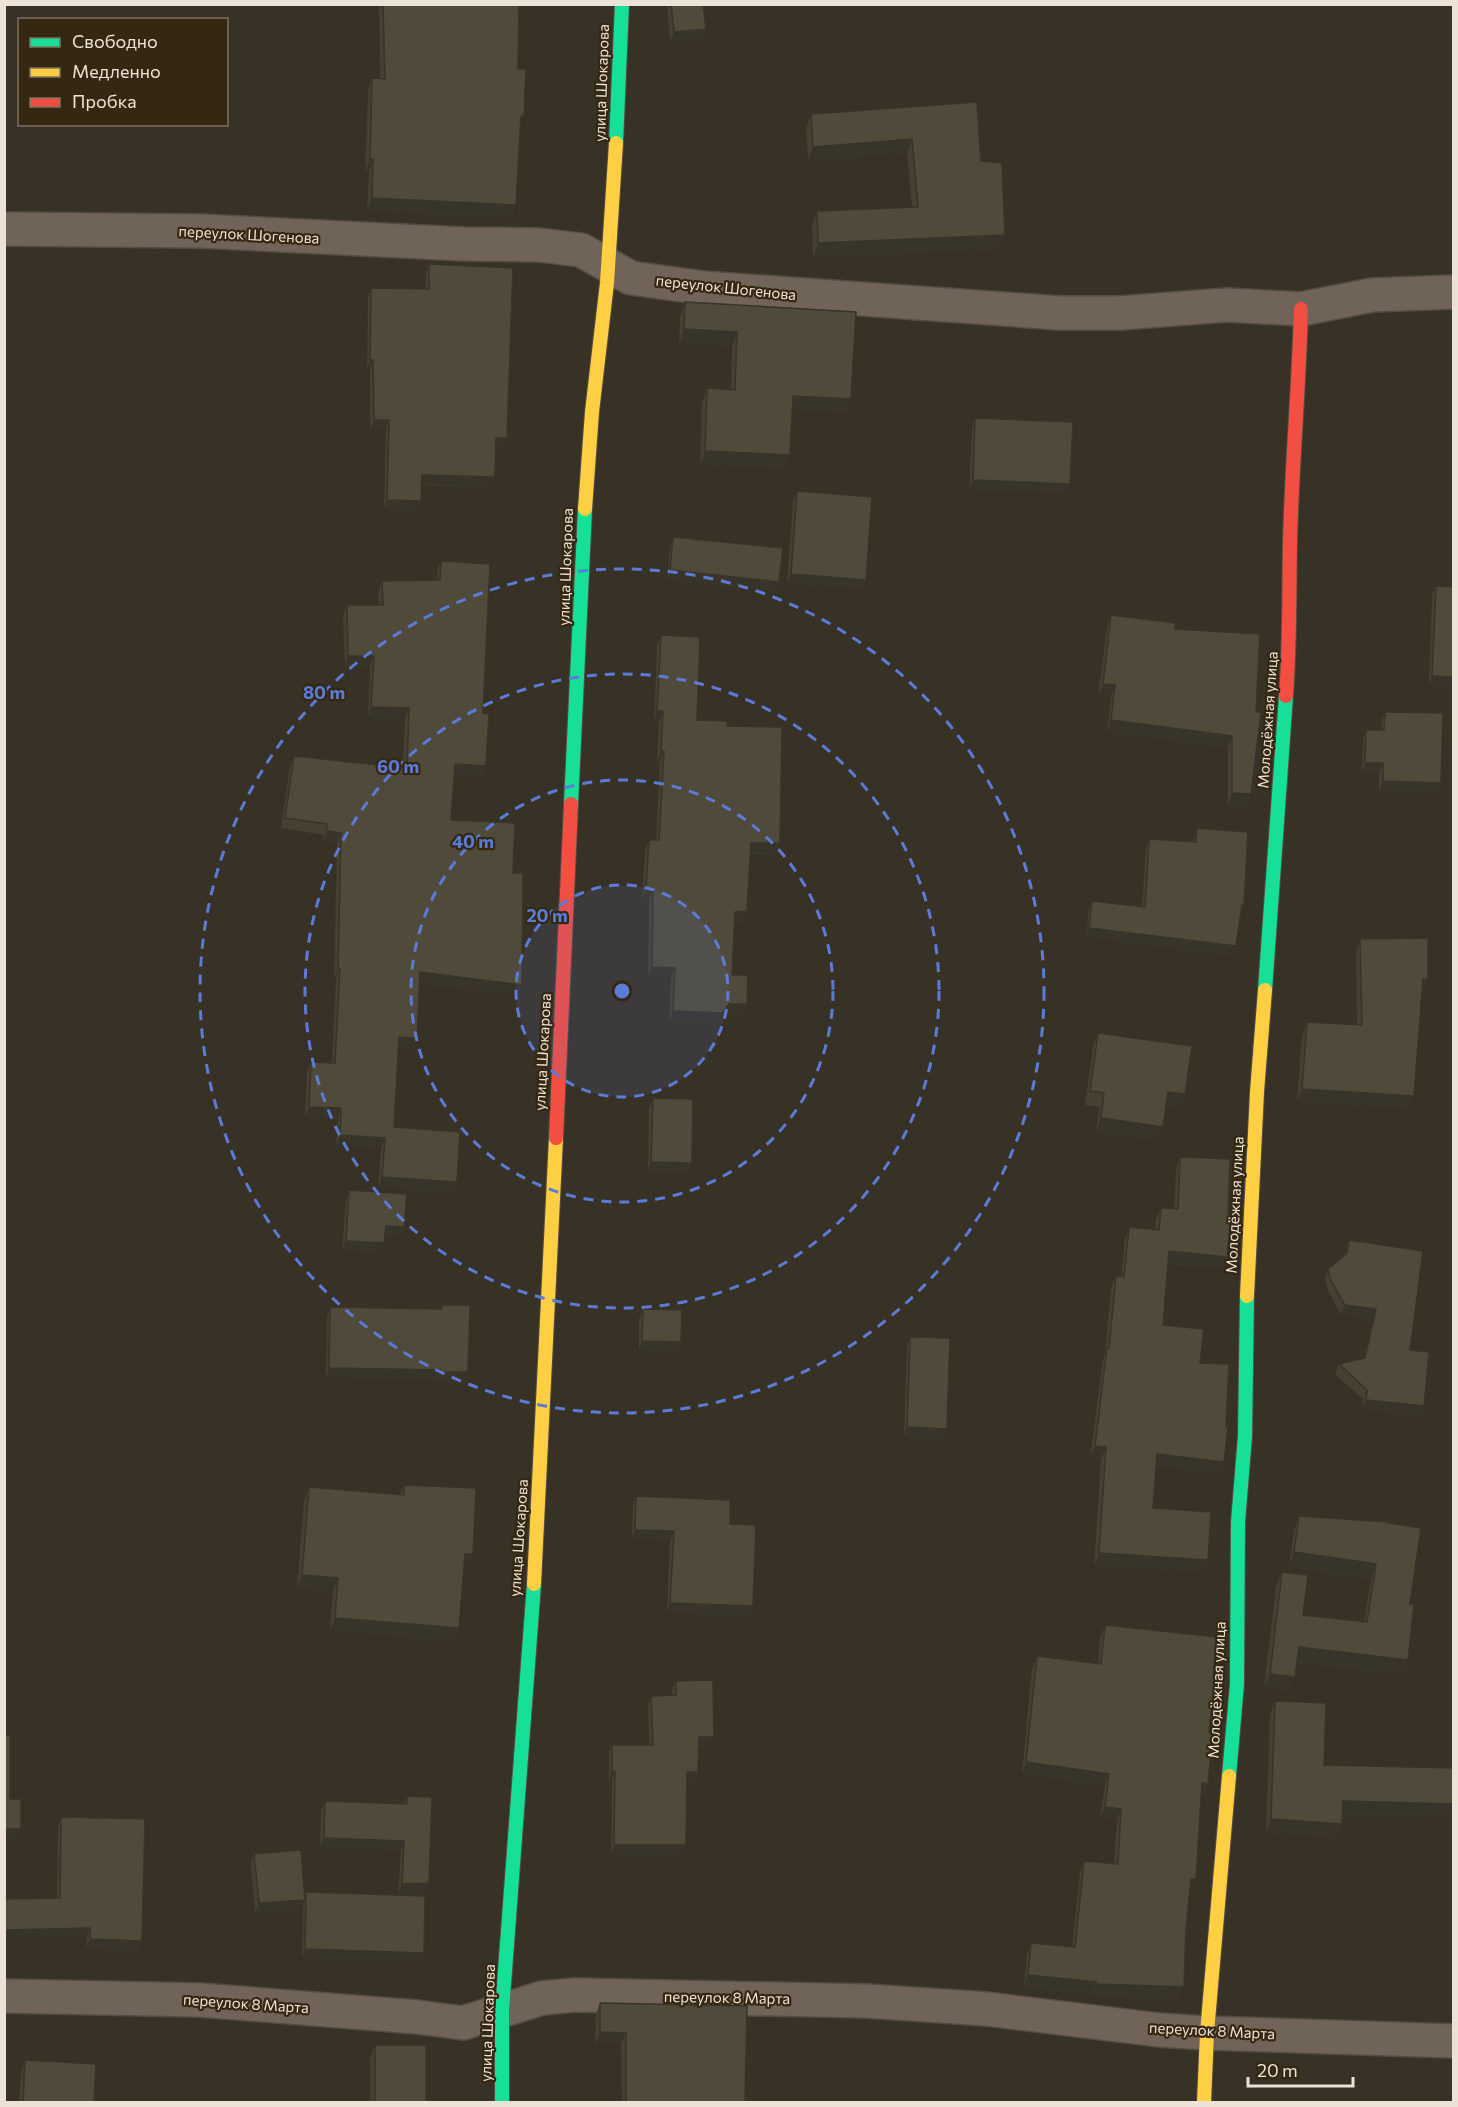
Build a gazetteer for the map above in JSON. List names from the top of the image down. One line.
{"streets":{"street":["улица Шокарова","переулок Шогенова","Молодёжная улица","переулок 8 Марта"]},"crossings":[["улица Шокарова","переулок Шогенова"],["улица Шокарова","переулок 8 Марта"],["переулок Шогенова","Молодёжная улица"],["Молодёжная улица","переулок 8 Марта"]],"legend":["Свободно","Медленно","Пробка"],"scale_bar":"20 m","rings":["80 m","60 m","40 m","20 m"]}
